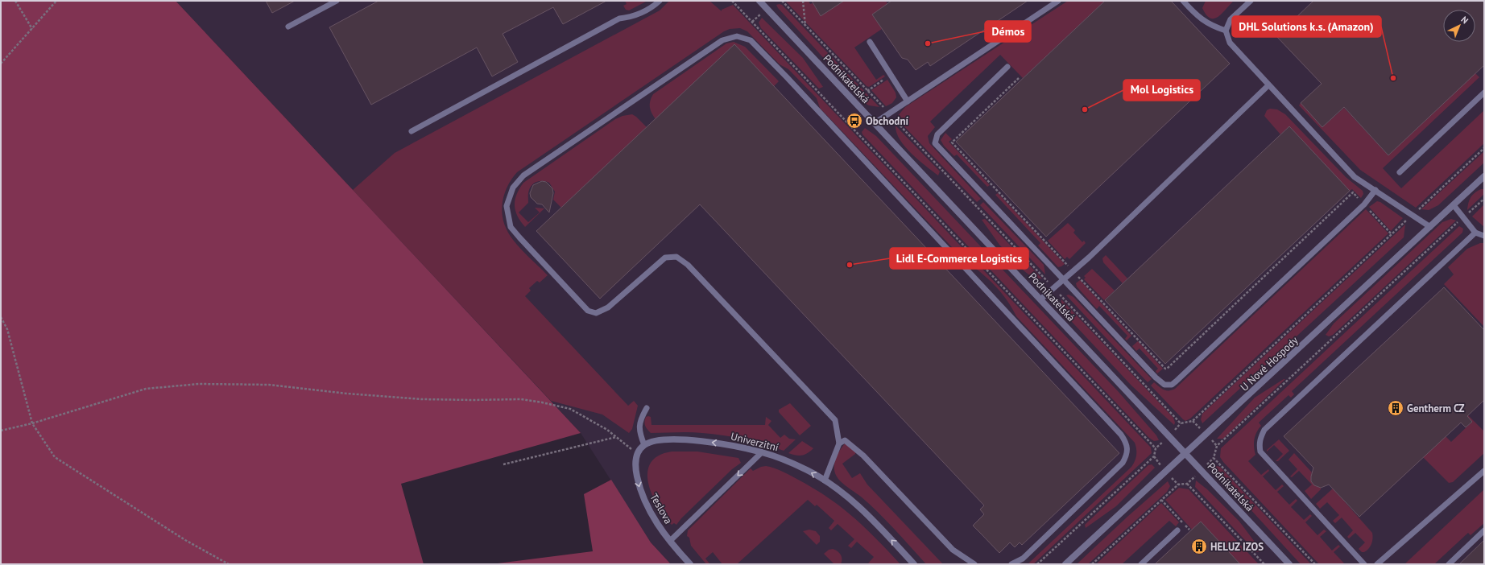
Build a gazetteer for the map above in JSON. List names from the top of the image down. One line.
{"streets":{"street":["Podnikatelská","U Nové Hospody","Univerzitní","Teslova"]},"crossings":[["Podnikatelská","U Nové Hospody"]],"one_way":["Univerzitní","Teslova"],"places":{"other":["Démos","DHL Solutions k.s. (Amazon)","Mol Logistics","Lidl E-Commerce Logistics"],"bus stop":["Obchodní"],"building":["Gentherm CZ","HELUZ IZOS"]},"north":"top right"}
